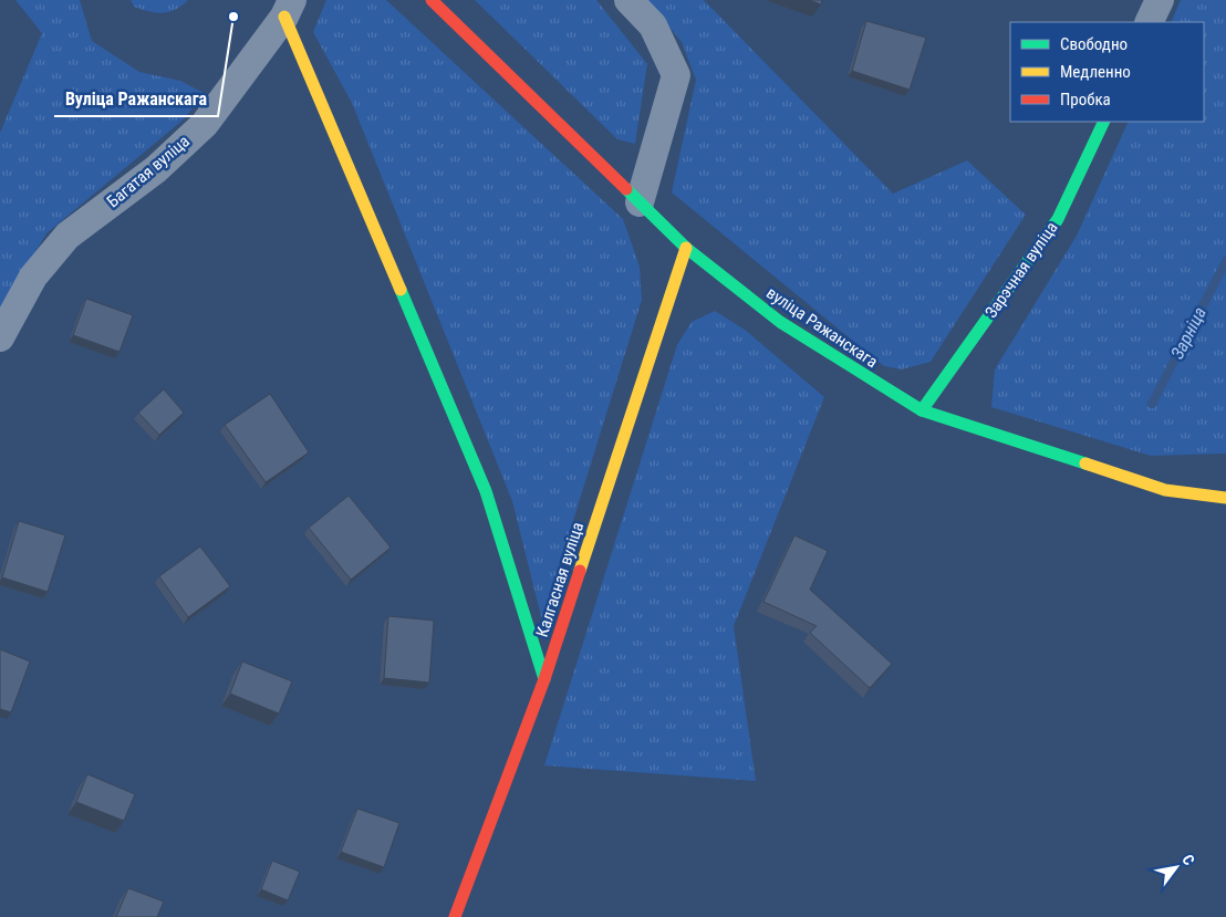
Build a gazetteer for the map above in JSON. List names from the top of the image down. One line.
{"streets":{"street":["Багатая вуліца","Зарэчная вуліца","вуліца Ражанскага","Калгасная вуліца"]},"crossings":[["Зарэчная вуліца","вуліца Ражанскага"],["вуліца Ражанскага","Калгасная вуліца"]],"water":["Зарніца"],"places":["Вуліца Ражанскага"],"legend":["Свободно","Медленно","Пробка"],"north":"top right"}
